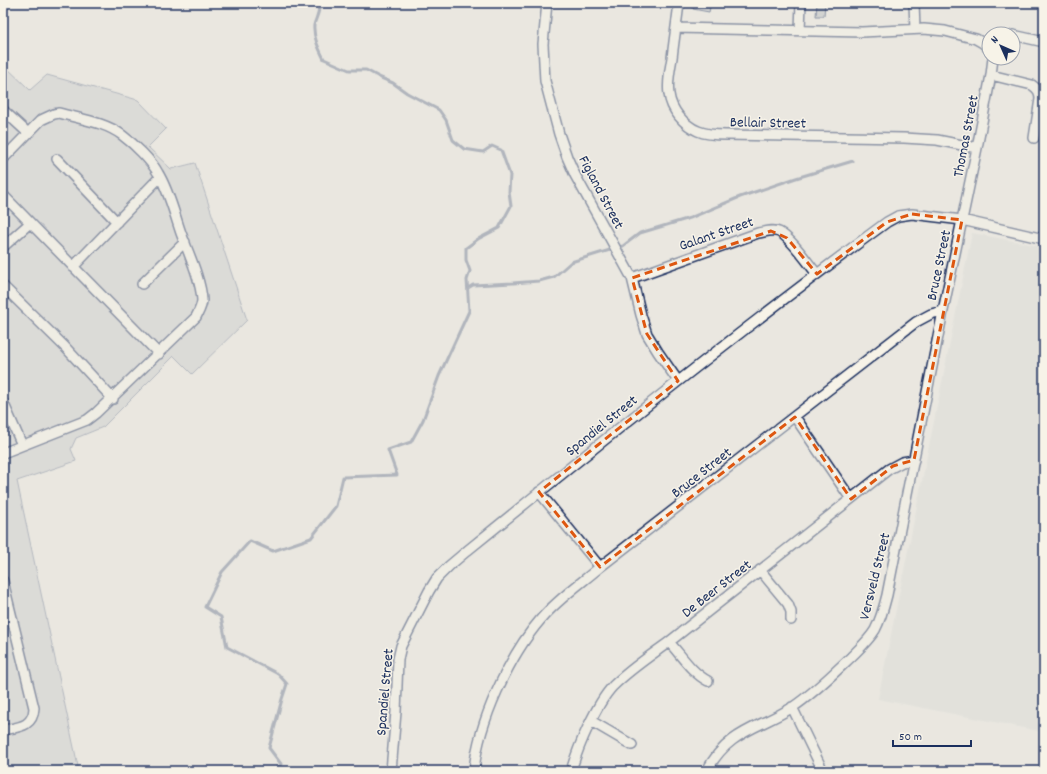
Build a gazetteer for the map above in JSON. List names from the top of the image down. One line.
{"streets":{"street":["Bellair Street","Thomas Street","Figland Street","Galant Street","Bruce Street","Spandiel Street","Versveld Street","De Beer Street"]},"crossings":[["Bellair Street","Thomas Street"],["Thomas Street","Bruce Street"],["Thomas Street","Spandiel Street"],["Figland Street","Galant Street"],["Figland Street","Spandiel Street"],["Galant Street","Spandiel Street"],["Bruce Street","Spandiel Street"],["Bruce Street","Versveld Street"],["Versveld Street","De Beer Street"]],"scale_bar":"50 m","north":"top left"}
